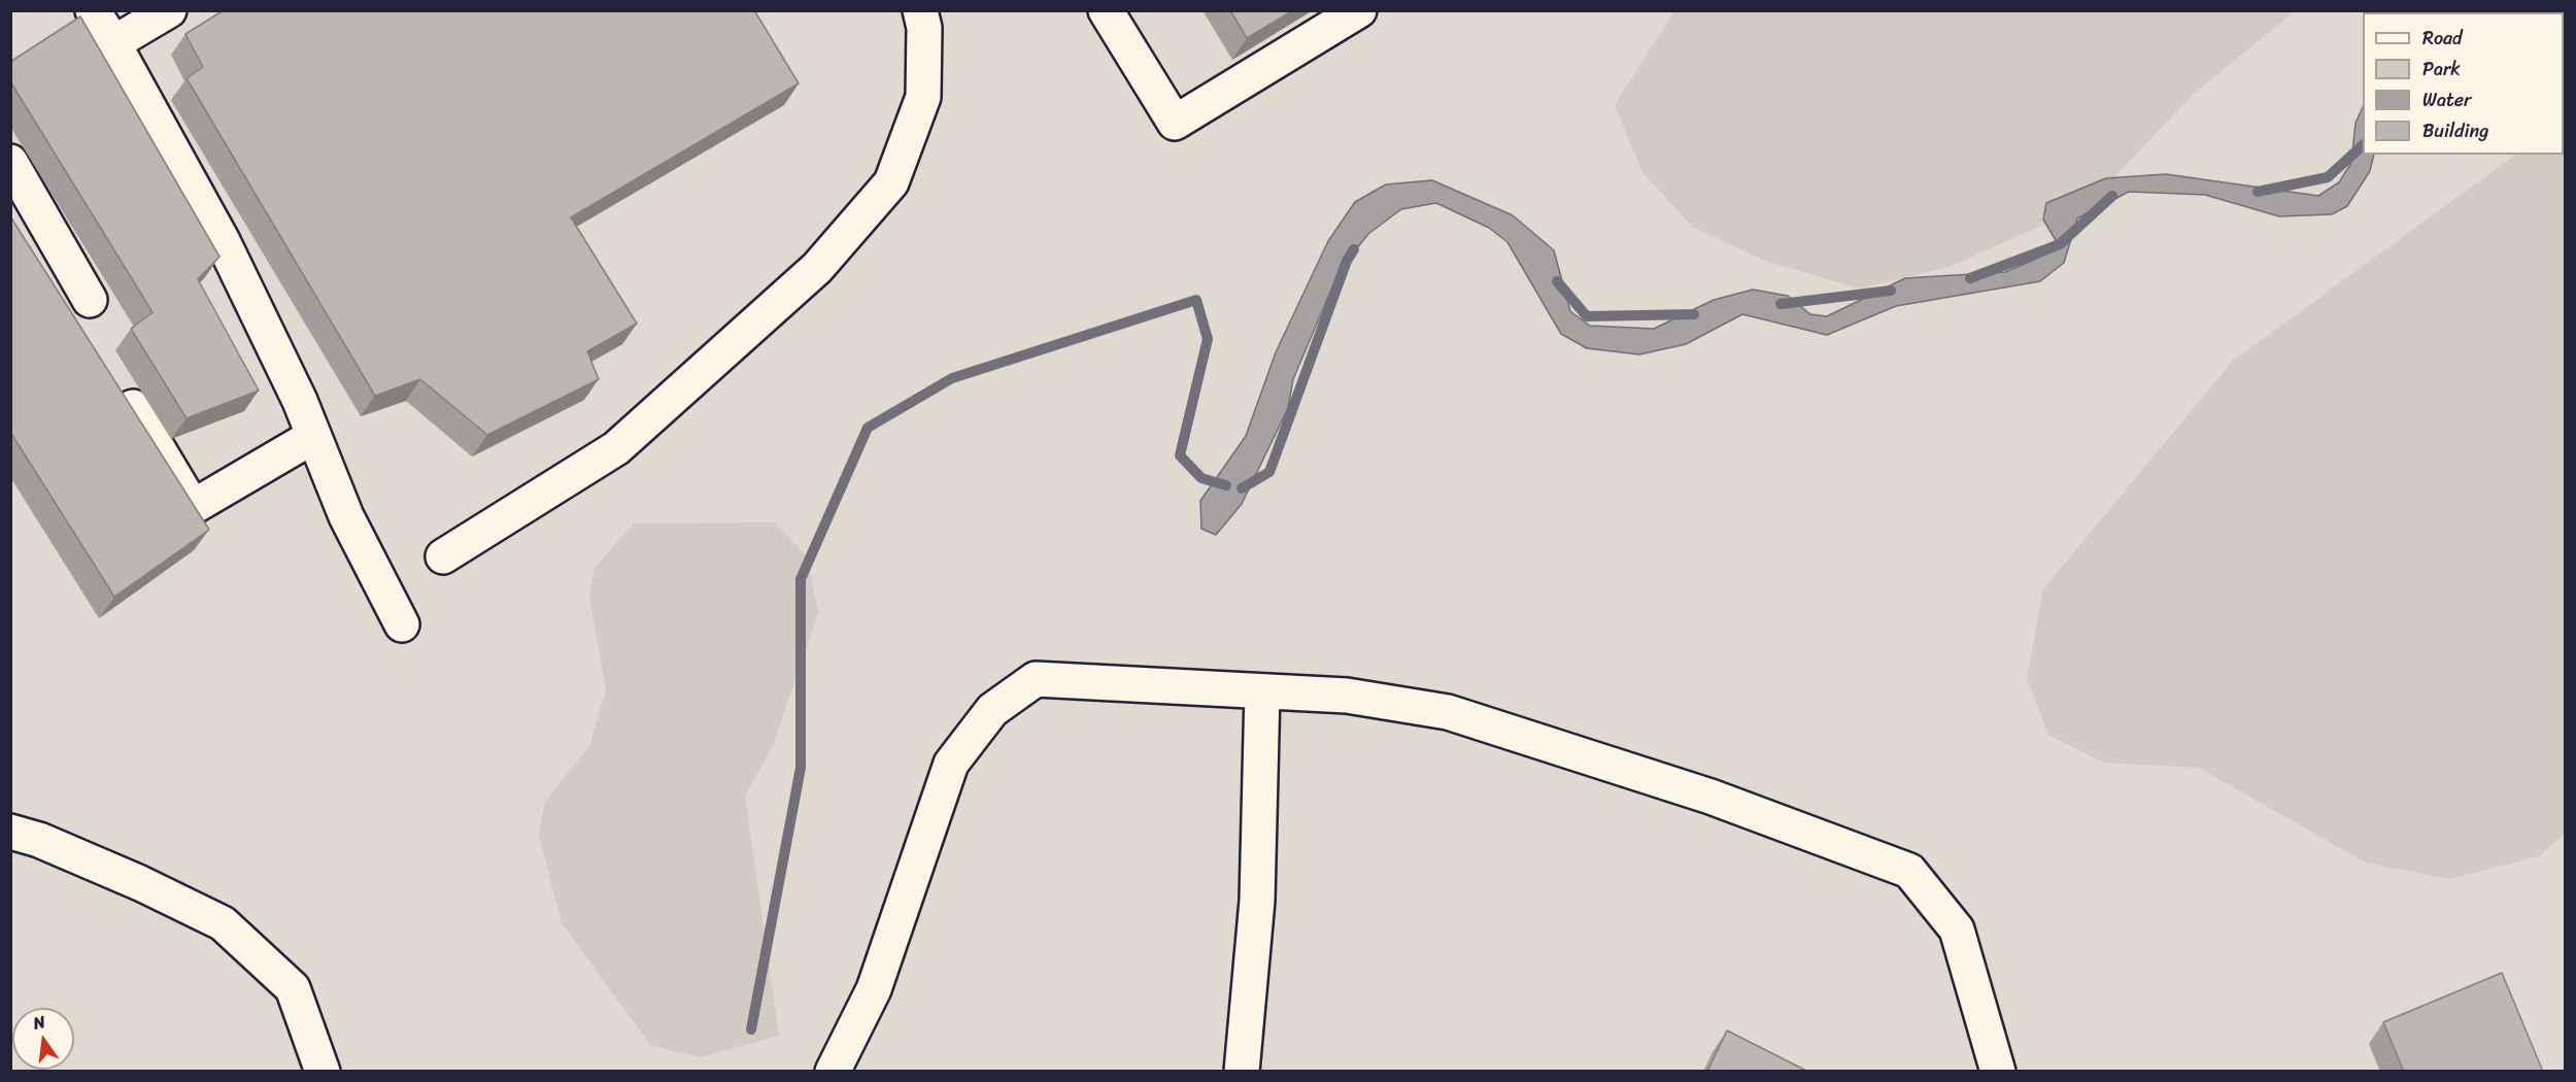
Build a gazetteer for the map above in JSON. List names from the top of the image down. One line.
{"legend":["Road","Park","Water","Building"],"north":"top"}
